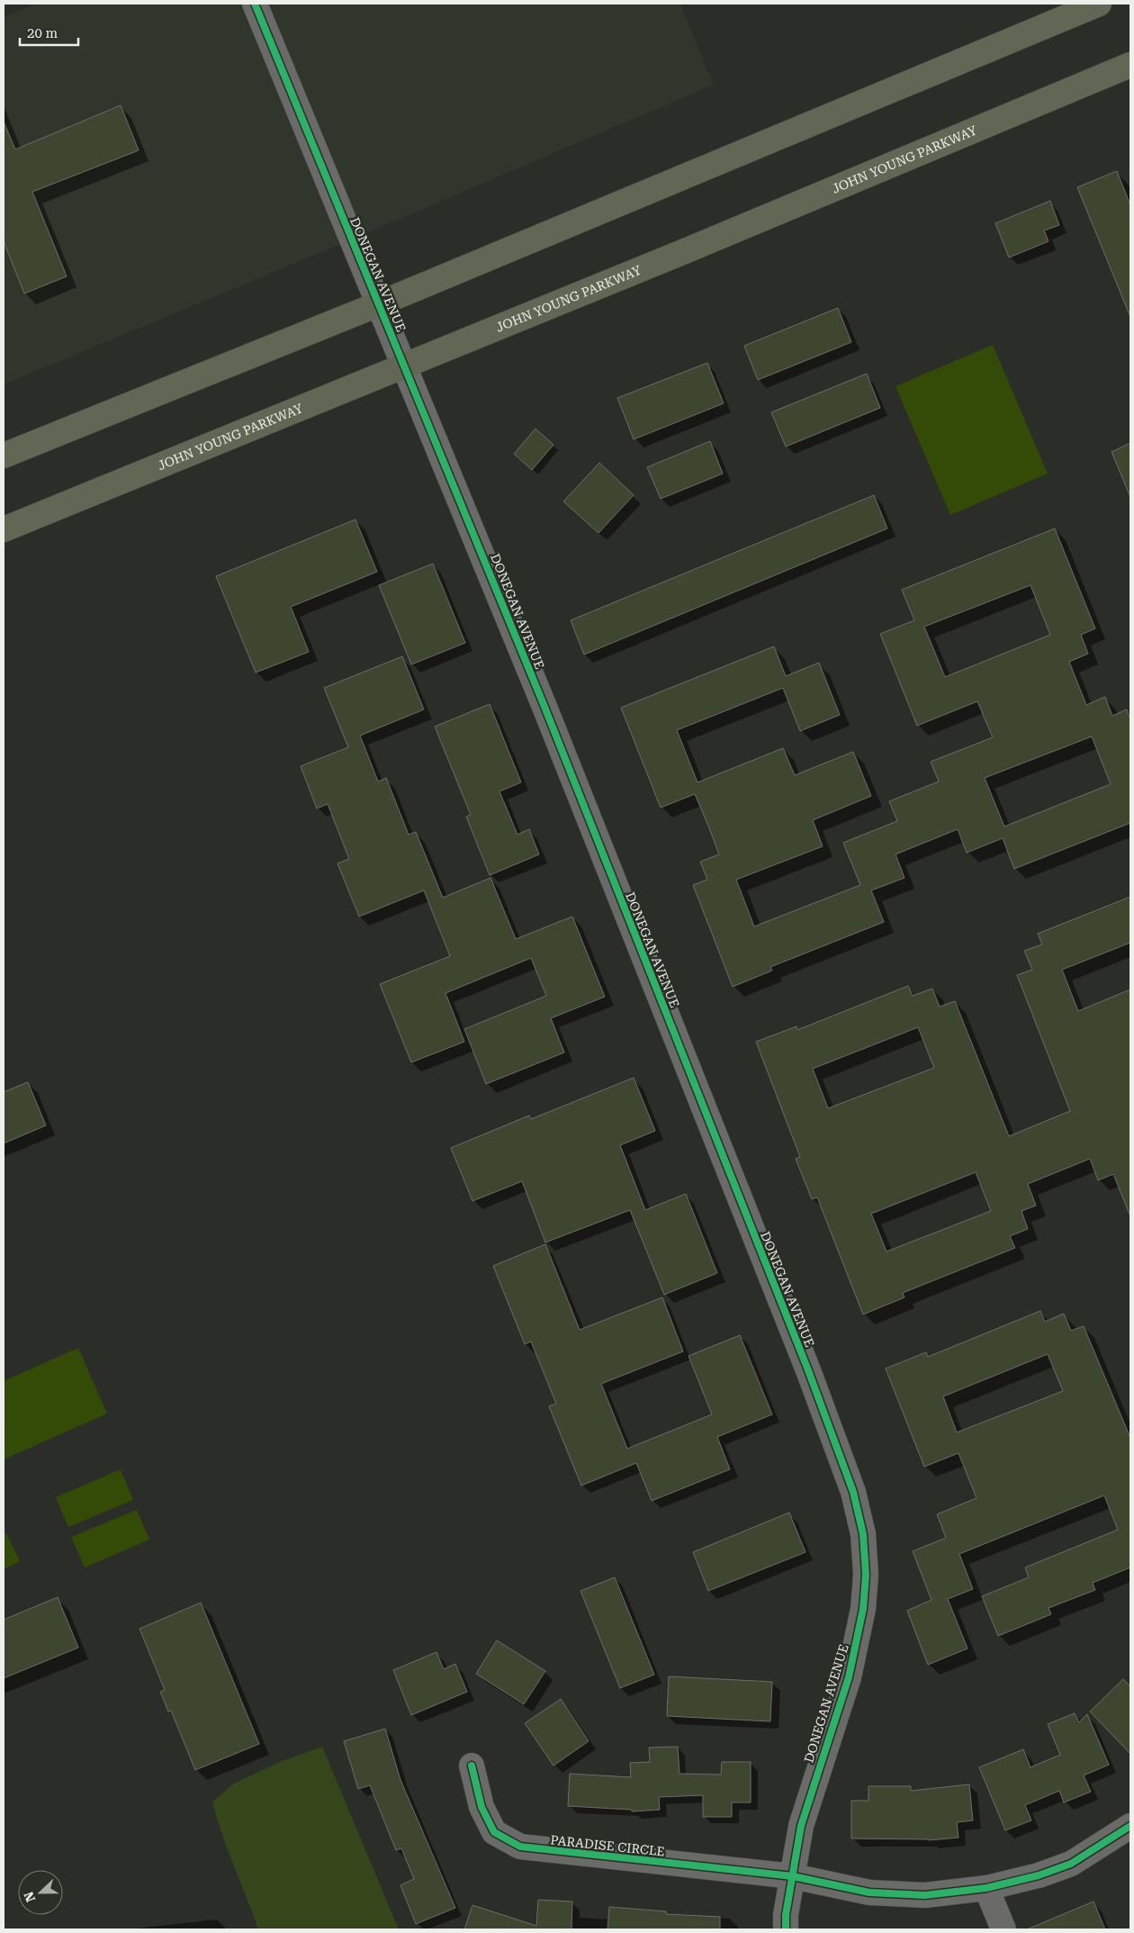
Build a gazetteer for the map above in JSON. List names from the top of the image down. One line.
{"streets":{"highway":["JOHN YOUNG PARKWAY"],"street":["DONEGAN AVENUE","PARADISE CIRCLE"]},"crossings":[["JOHN YOUNG PARKWAY","DONEGAN AVENUE"],["DONEGAN AVENUE","PARADISE CIRCLE"]],"scale_bar":"20 m","north":"left"}
